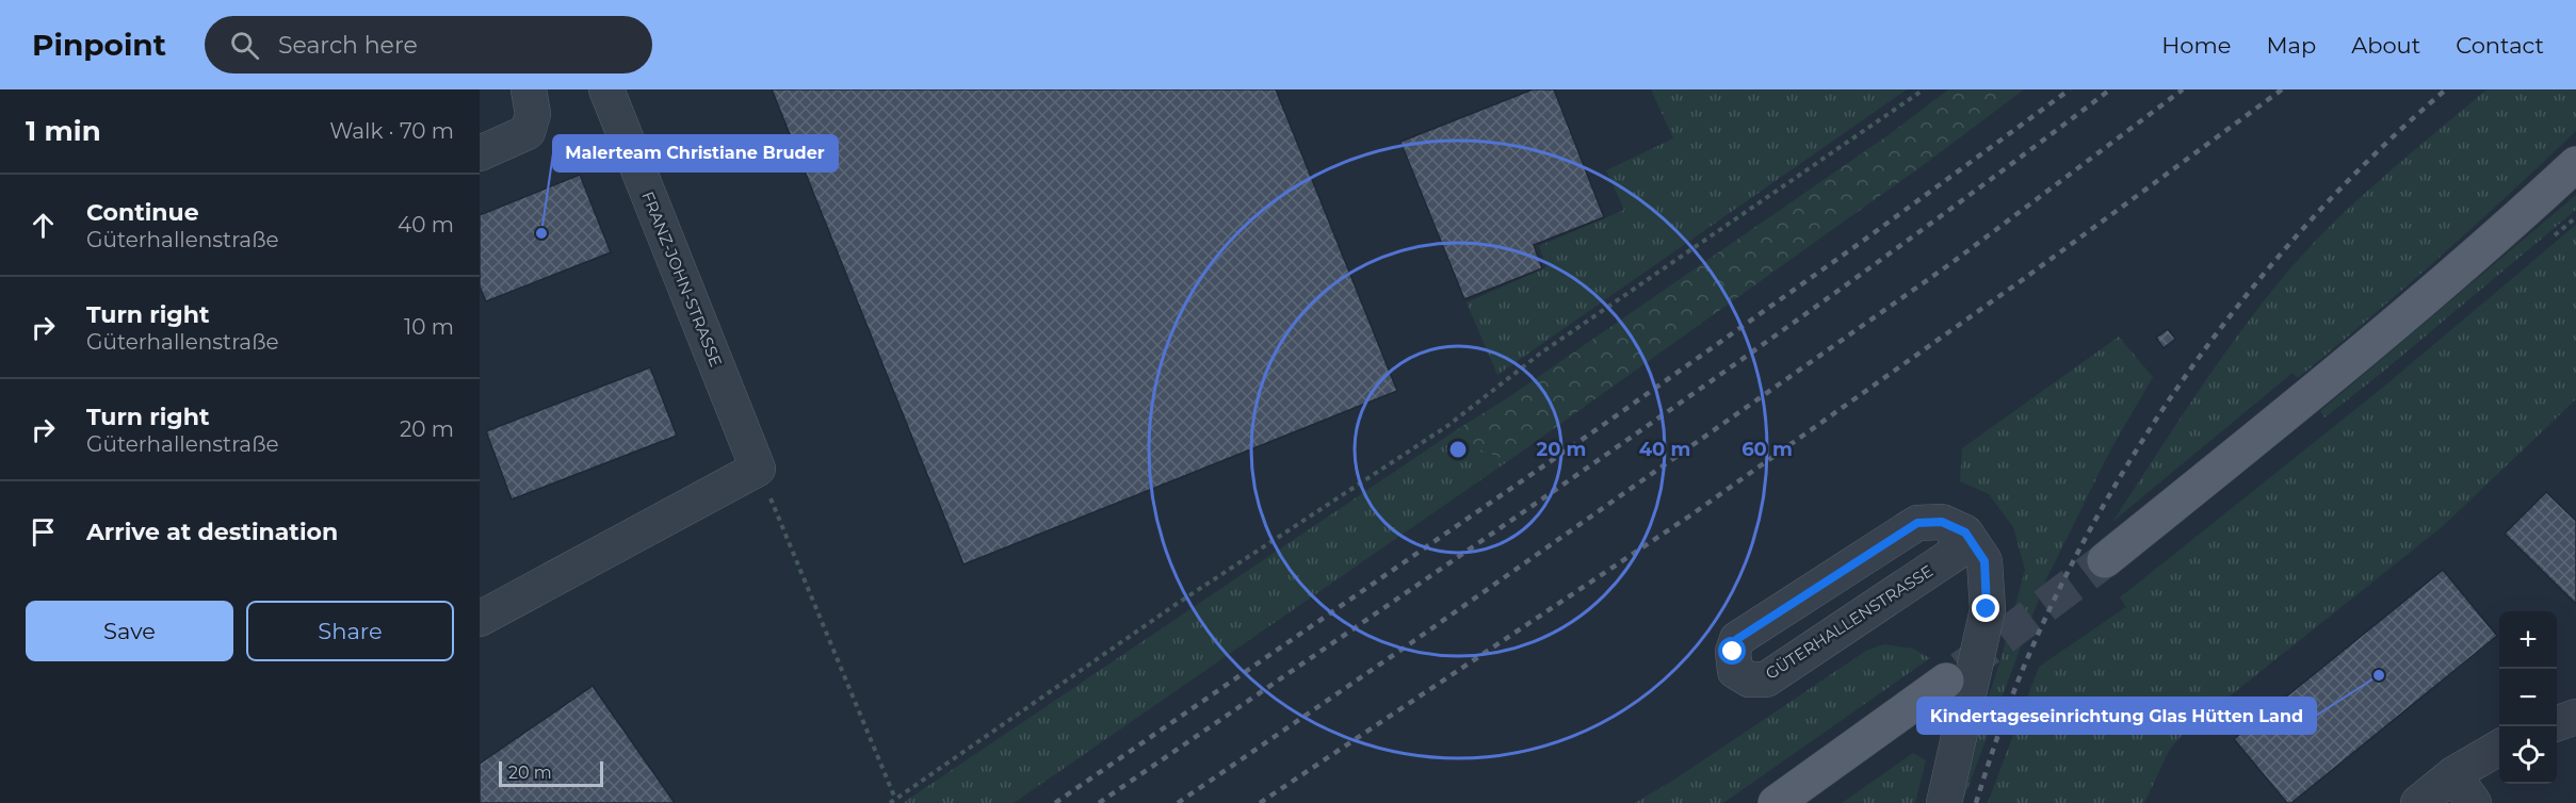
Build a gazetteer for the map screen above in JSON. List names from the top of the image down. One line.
{"streets":{"street":["FRANZ-JOHN-STRASSE","GÜTERHALLENSTRASSE"]},"places":["Malerteam Christiane Bruder","Kindertageseinrichtung Glas Hütten Land"],"scale_bar":"20 m","page":{"header":"Pinpoint","search":"Search here","nav":["Home","Map","About","Contact"],"heading":["1 min","Walk · 70 m"],"list":[["Continue","Güterhallenstraße","40 m"],["Turn right","Güterhallenstraße","10 m"],["Turn right","Güterhallenstraße","20 m"],"Arrive at destination"],"buttons":["Save","Share"],"map_buttons":["+","−"],"scale":"20 m"},"rings":["20 m","40 m","60 m"]}
